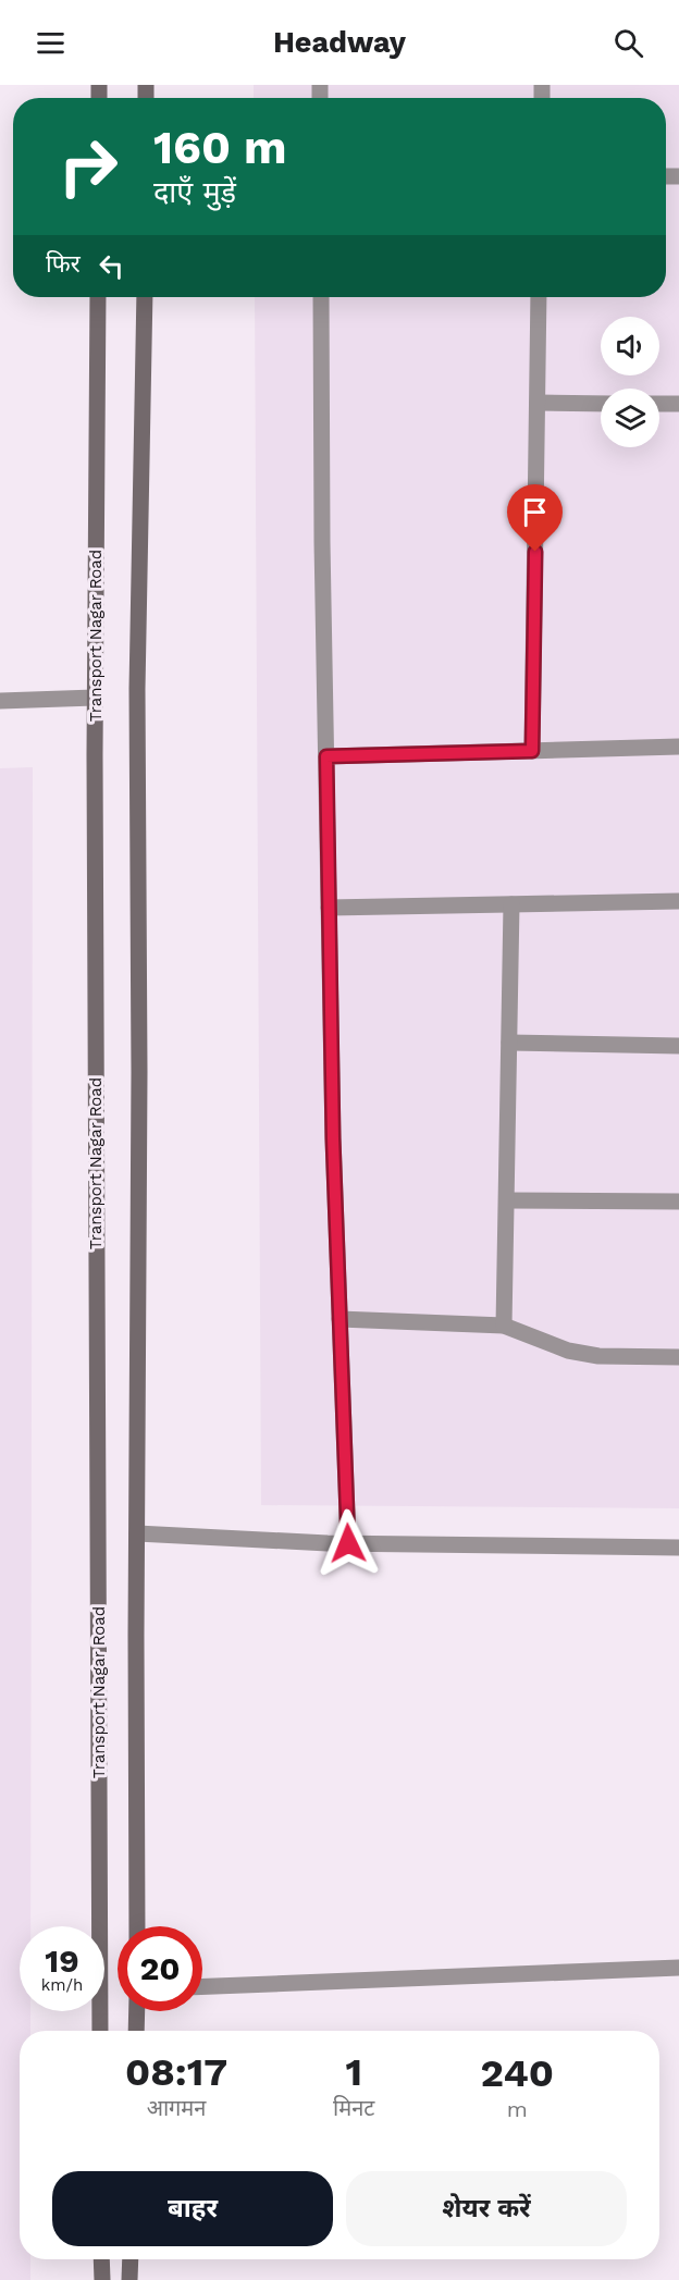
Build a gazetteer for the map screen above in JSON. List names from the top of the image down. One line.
{"streets":{"main road":["Transport Nagar Road"]},"page":{"header":"Headway","turn":["160 m","दाएँ मुड़ें"],"then":"फिर","speed":"19 km/h","limit":"20","eta":["08:17","आगमन","1","मिनट","240","m"],"buttons":["बाहर","शेयर करें"]}}
